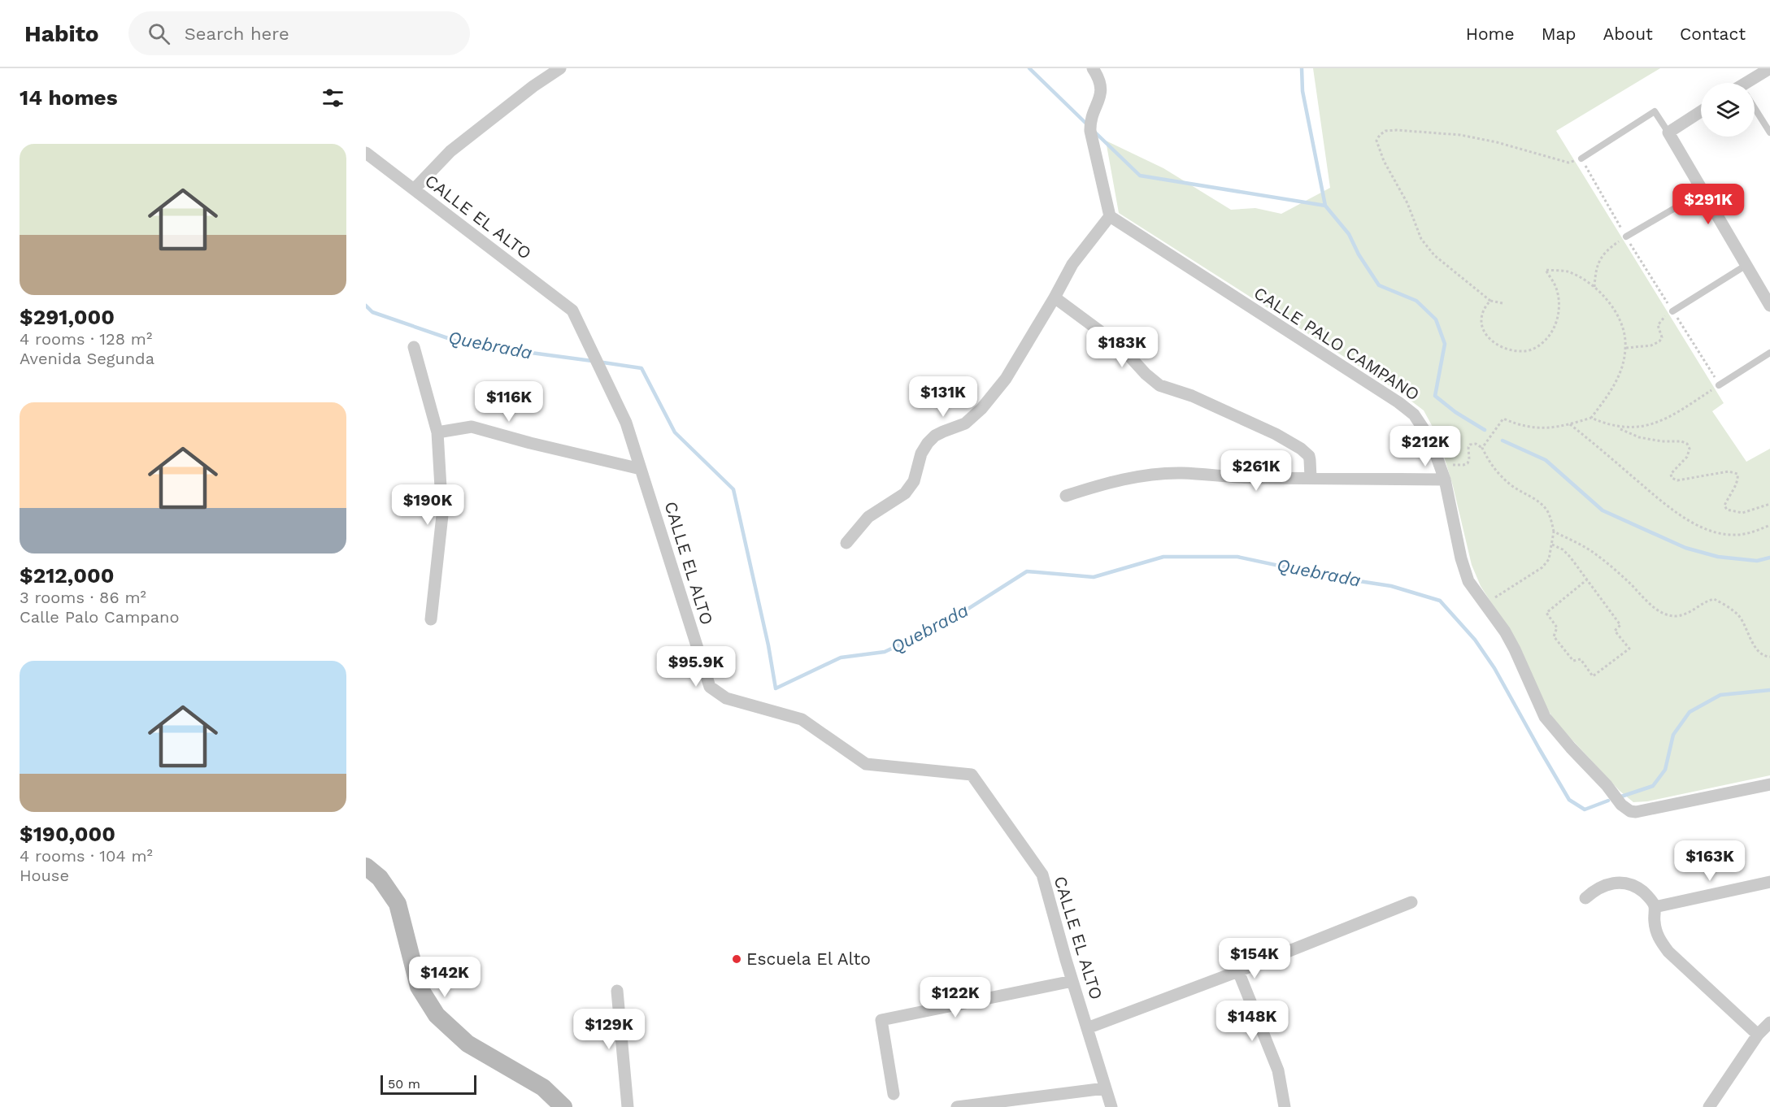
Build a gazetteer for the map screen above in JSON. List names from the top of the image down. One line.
{"streets":{"street":["CALLE EL ALTO","CALLE PALO CAMPANO"]},"water":["Quebrada"],"places":["Escuela El Alto"],"scale_bar":"50 m","page":{"header":"Habito","search":"Search here","nav":["Home","Map","About","Contact"],"heading":"14 homes","list":[{"name":"$291,000","note":"4 rooms · 128 m² · Avenida Segunda"},{"name":"$212,000","note":"3 rooms · 86 m² · Calle Palo Campano"},{"name":"$190,000","note":"4 rooms · 104 m² · House"}],"price":["$291K","$183K","$131K","$116K","$212K","$261K","$190K","$95.9K","$163K","$154K","$142K","$122K","$148K","$129K"],"scale":"50 m"}}
